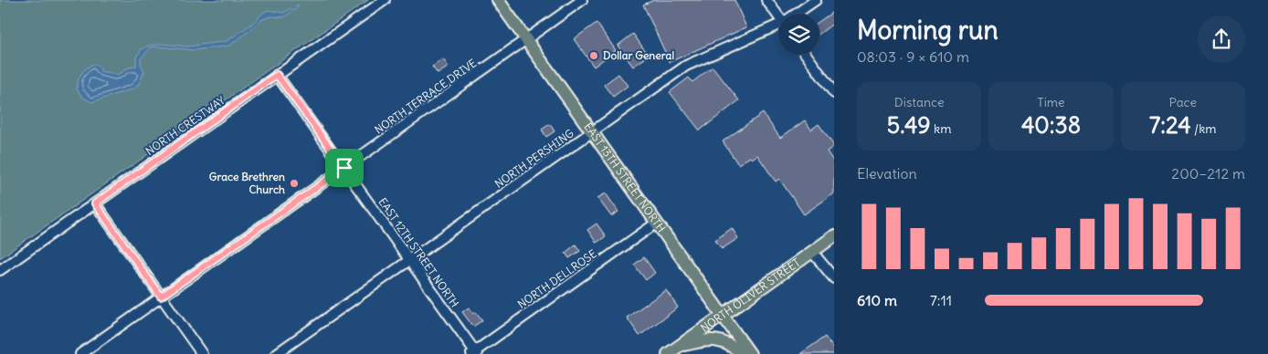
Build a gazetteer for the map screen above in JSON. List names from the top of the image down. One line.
{"streets":{"main road":["EAST 13TH STREET NORTH","NORTH OLIVER STREET"],"street":["NORTH TERRACE DRIVE","NORTH CRESTWAY","NORTH PERSHING","EAST 12TH STREET NORTH","NORTH DELLROSE"]},"crossings":[["NORTH TERRACE DRIVE","EAST 13TH STREET NORTH"],["NORTH TERRACE DRIVE","EAST 12TH STREET NORTH"],["NORTH CRESTWAY","EAST 12TH STREET NORTH"],["NORTH PERSHING","EAST 13TH STREET NORTH"],["NORTH PERSHING","EAST 12TH STREET NORTH"],["EAST 13TH STREET NORTH","NORTH DELLROSE"],["EAST 13TH STREET NORTH","NORTH OLIVER STREET"],["EAST 12TH STREET NORTH","NORTH DELLROSE"]],"places":["Dollar General","Grace Brethren Church"],"page":{"heading":["Morning run","08:03 · 9 × 610 m"],"stats":[["Distance","5.49 km"],["Time","40:38"],["Pace","7:24 /km"]],"chart":["Elevation","200–212 m"],"list":[{"name":"610 m","note":"7:11"}]}}
